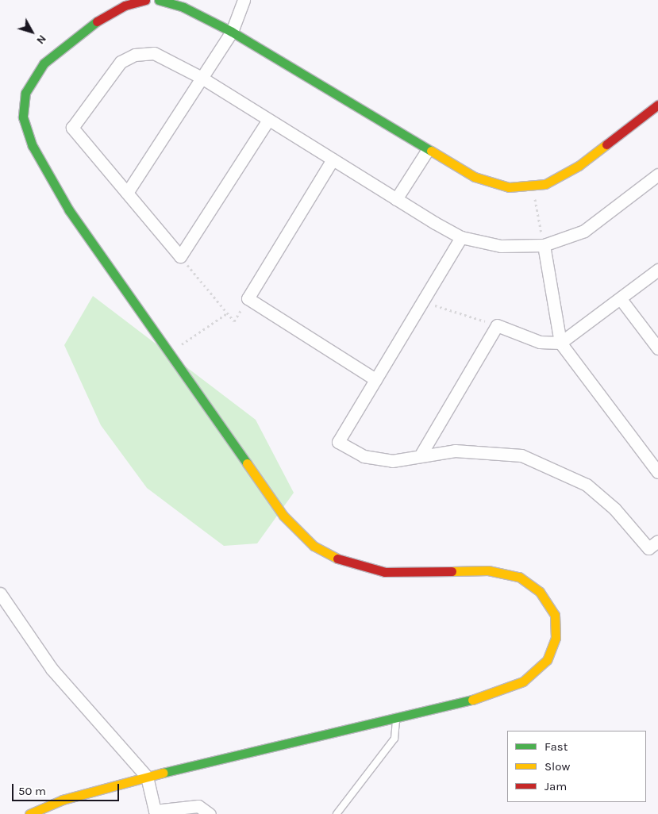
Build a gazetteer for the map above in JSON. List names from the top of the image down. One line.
{"legend":["Fast","Slow","Jam"],"scale_bar":"50 m","north":"bottom right"}
